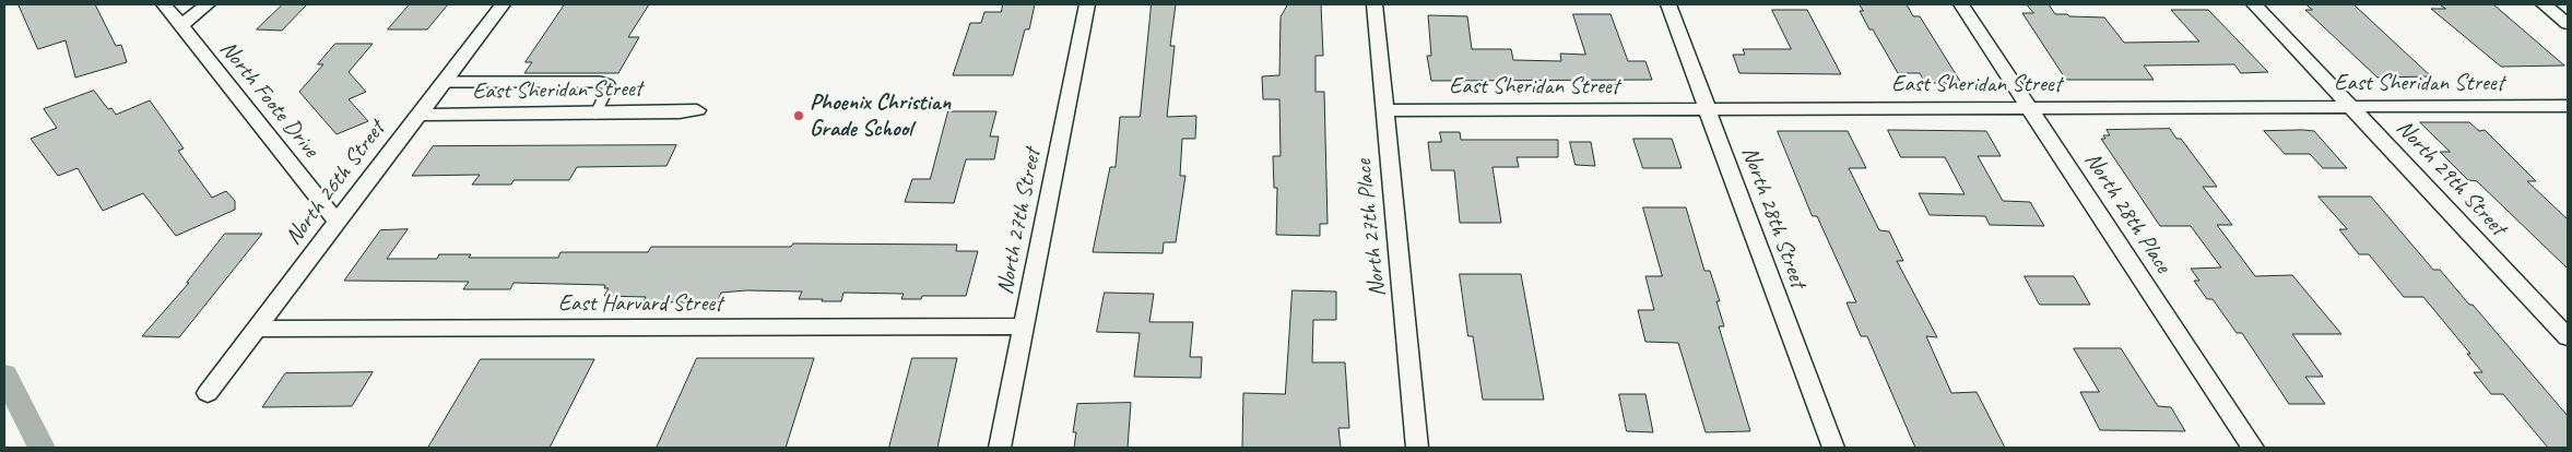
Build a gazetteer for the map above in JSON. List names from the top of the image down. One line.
{"streets":{"street":["East Sheridan Street","North Foote Drive","North 29th Street","North 26th Street","North 28th Place","North 28th Street","North 27th Street","North 27th Place","East Harvard Street"]},"crossings":[["East Sheridan Street","North 29th Street"],["East Sheridan Street","North 26th Street"],["East Sheridan Street","North 28th Place"],["East Sheridan Street","North 28th Street"],["East Sheridan Street","North 27th Place"],["North Foote Drive","North 26th Street"],["North 26th Street","East Harvard Street"],["North 27th Street","East Harvard Street"]],"places":["Phoenix Christian Grade School"]}
